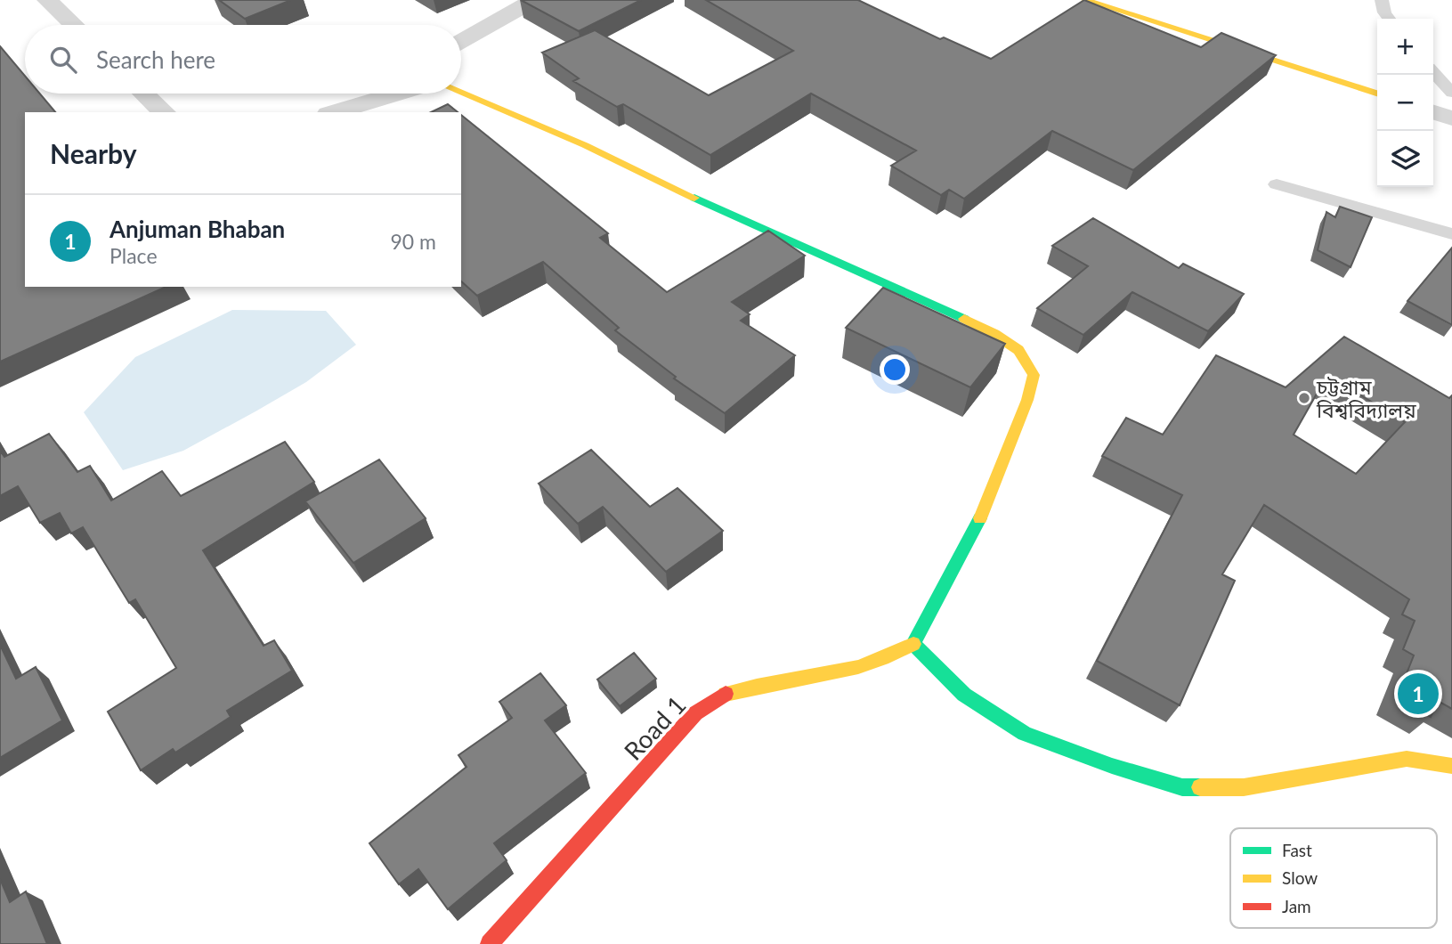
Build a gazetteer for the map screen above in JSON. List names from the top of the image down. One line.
{"streets":{"street":["Road 1"]},"places":["চট্টগ্রাম বিশ্ববিদ্যালয়"],"legend":["Fast","Slow","Jam"],"page":{"map_buttons":["+","−"],"search":"Search here","heading":"Nearby","list":[{"mark":"1","name":"Anjuman Bhaban","note":"Place","value":"90 m"}],"pins":"1"}}
